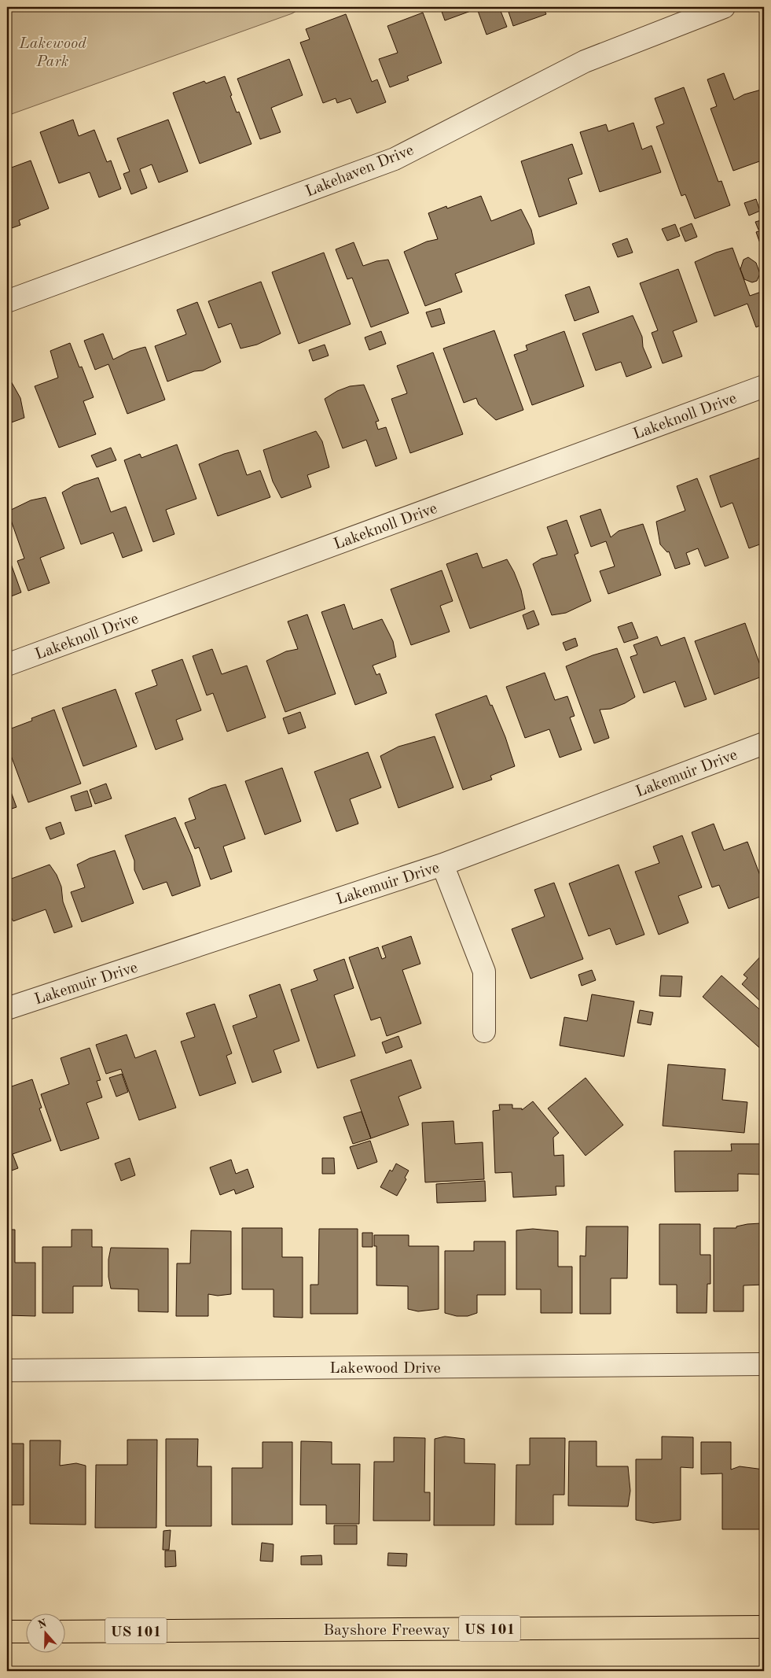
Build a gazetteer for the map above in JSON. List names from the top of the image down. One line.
{"streets":{"highway":["US 101","Bayshore Freeway"],"street":["Lakehaven Drive","Lakeknoll Drive","Lakemuir Drive","Lakewood Drive"]},"parks":["Lakewood Park"],"north":"top"}
